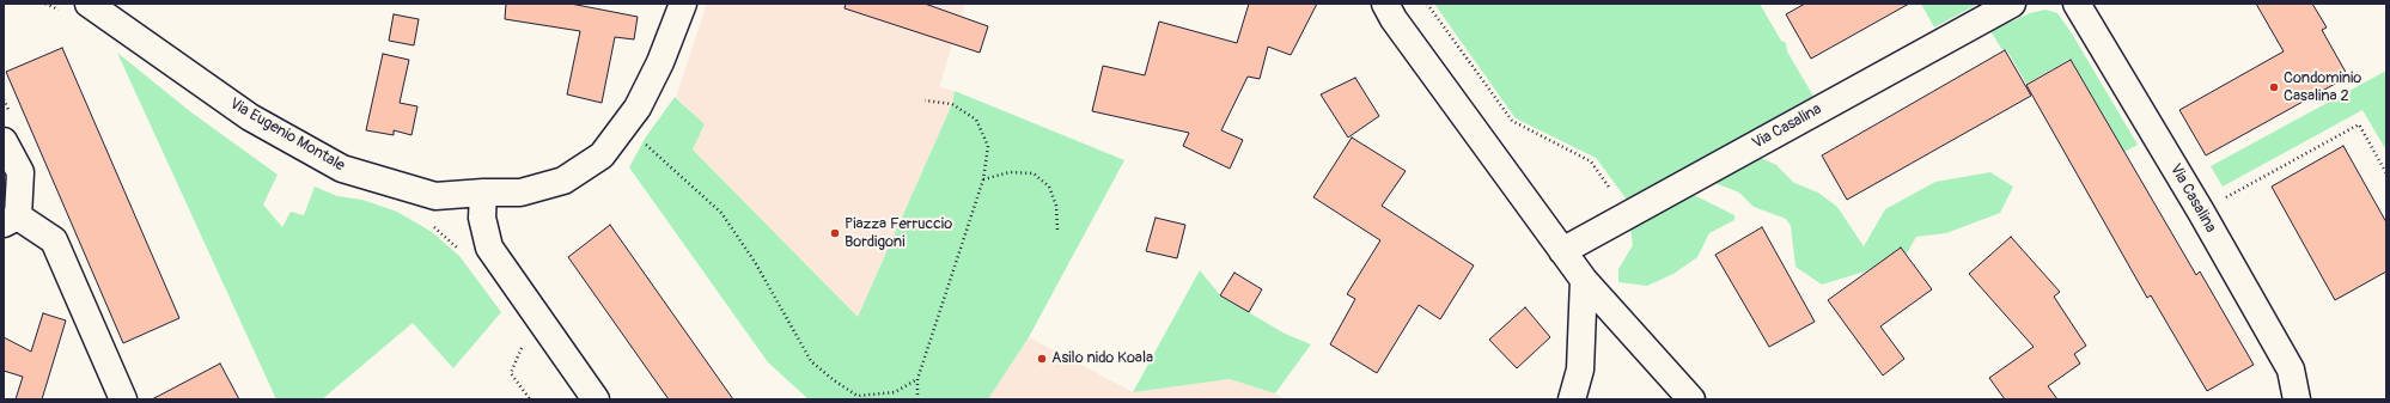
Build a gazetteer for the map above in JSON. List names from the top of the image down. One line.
{"streets":{"street":["Via Casalina","Via Eugenio Montale"]},"places":["Condominio Casalina 2","Piazza Ferruccio Bordigoni","Asilo nido Koala"]}
